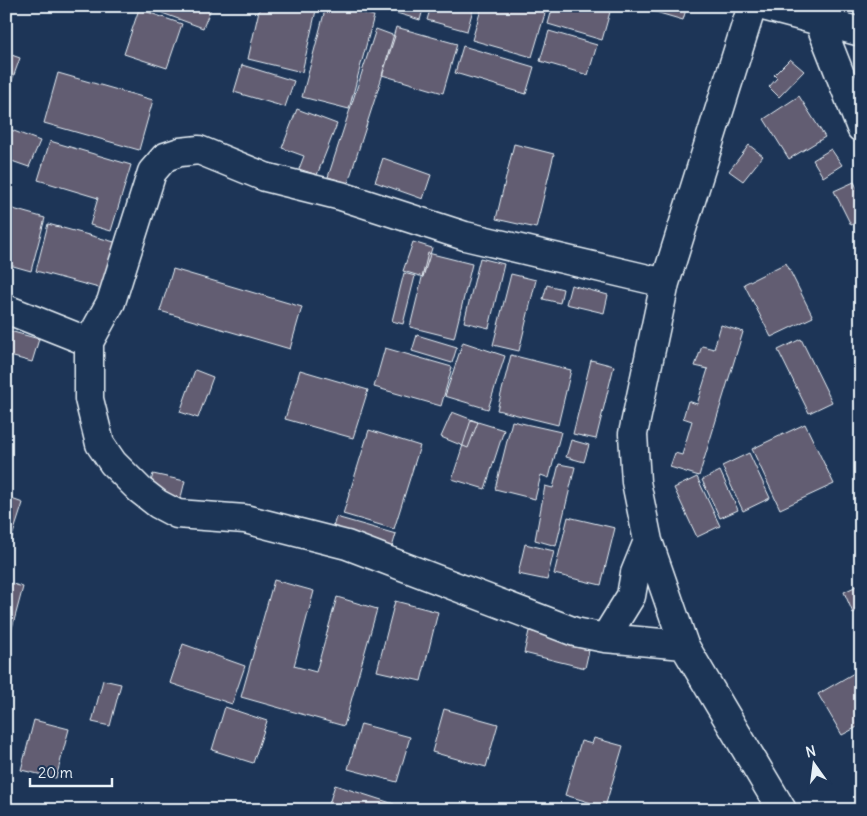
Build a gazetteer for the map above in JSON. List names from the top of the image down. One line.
{"scale_bar":"20 m","north":"top"}
